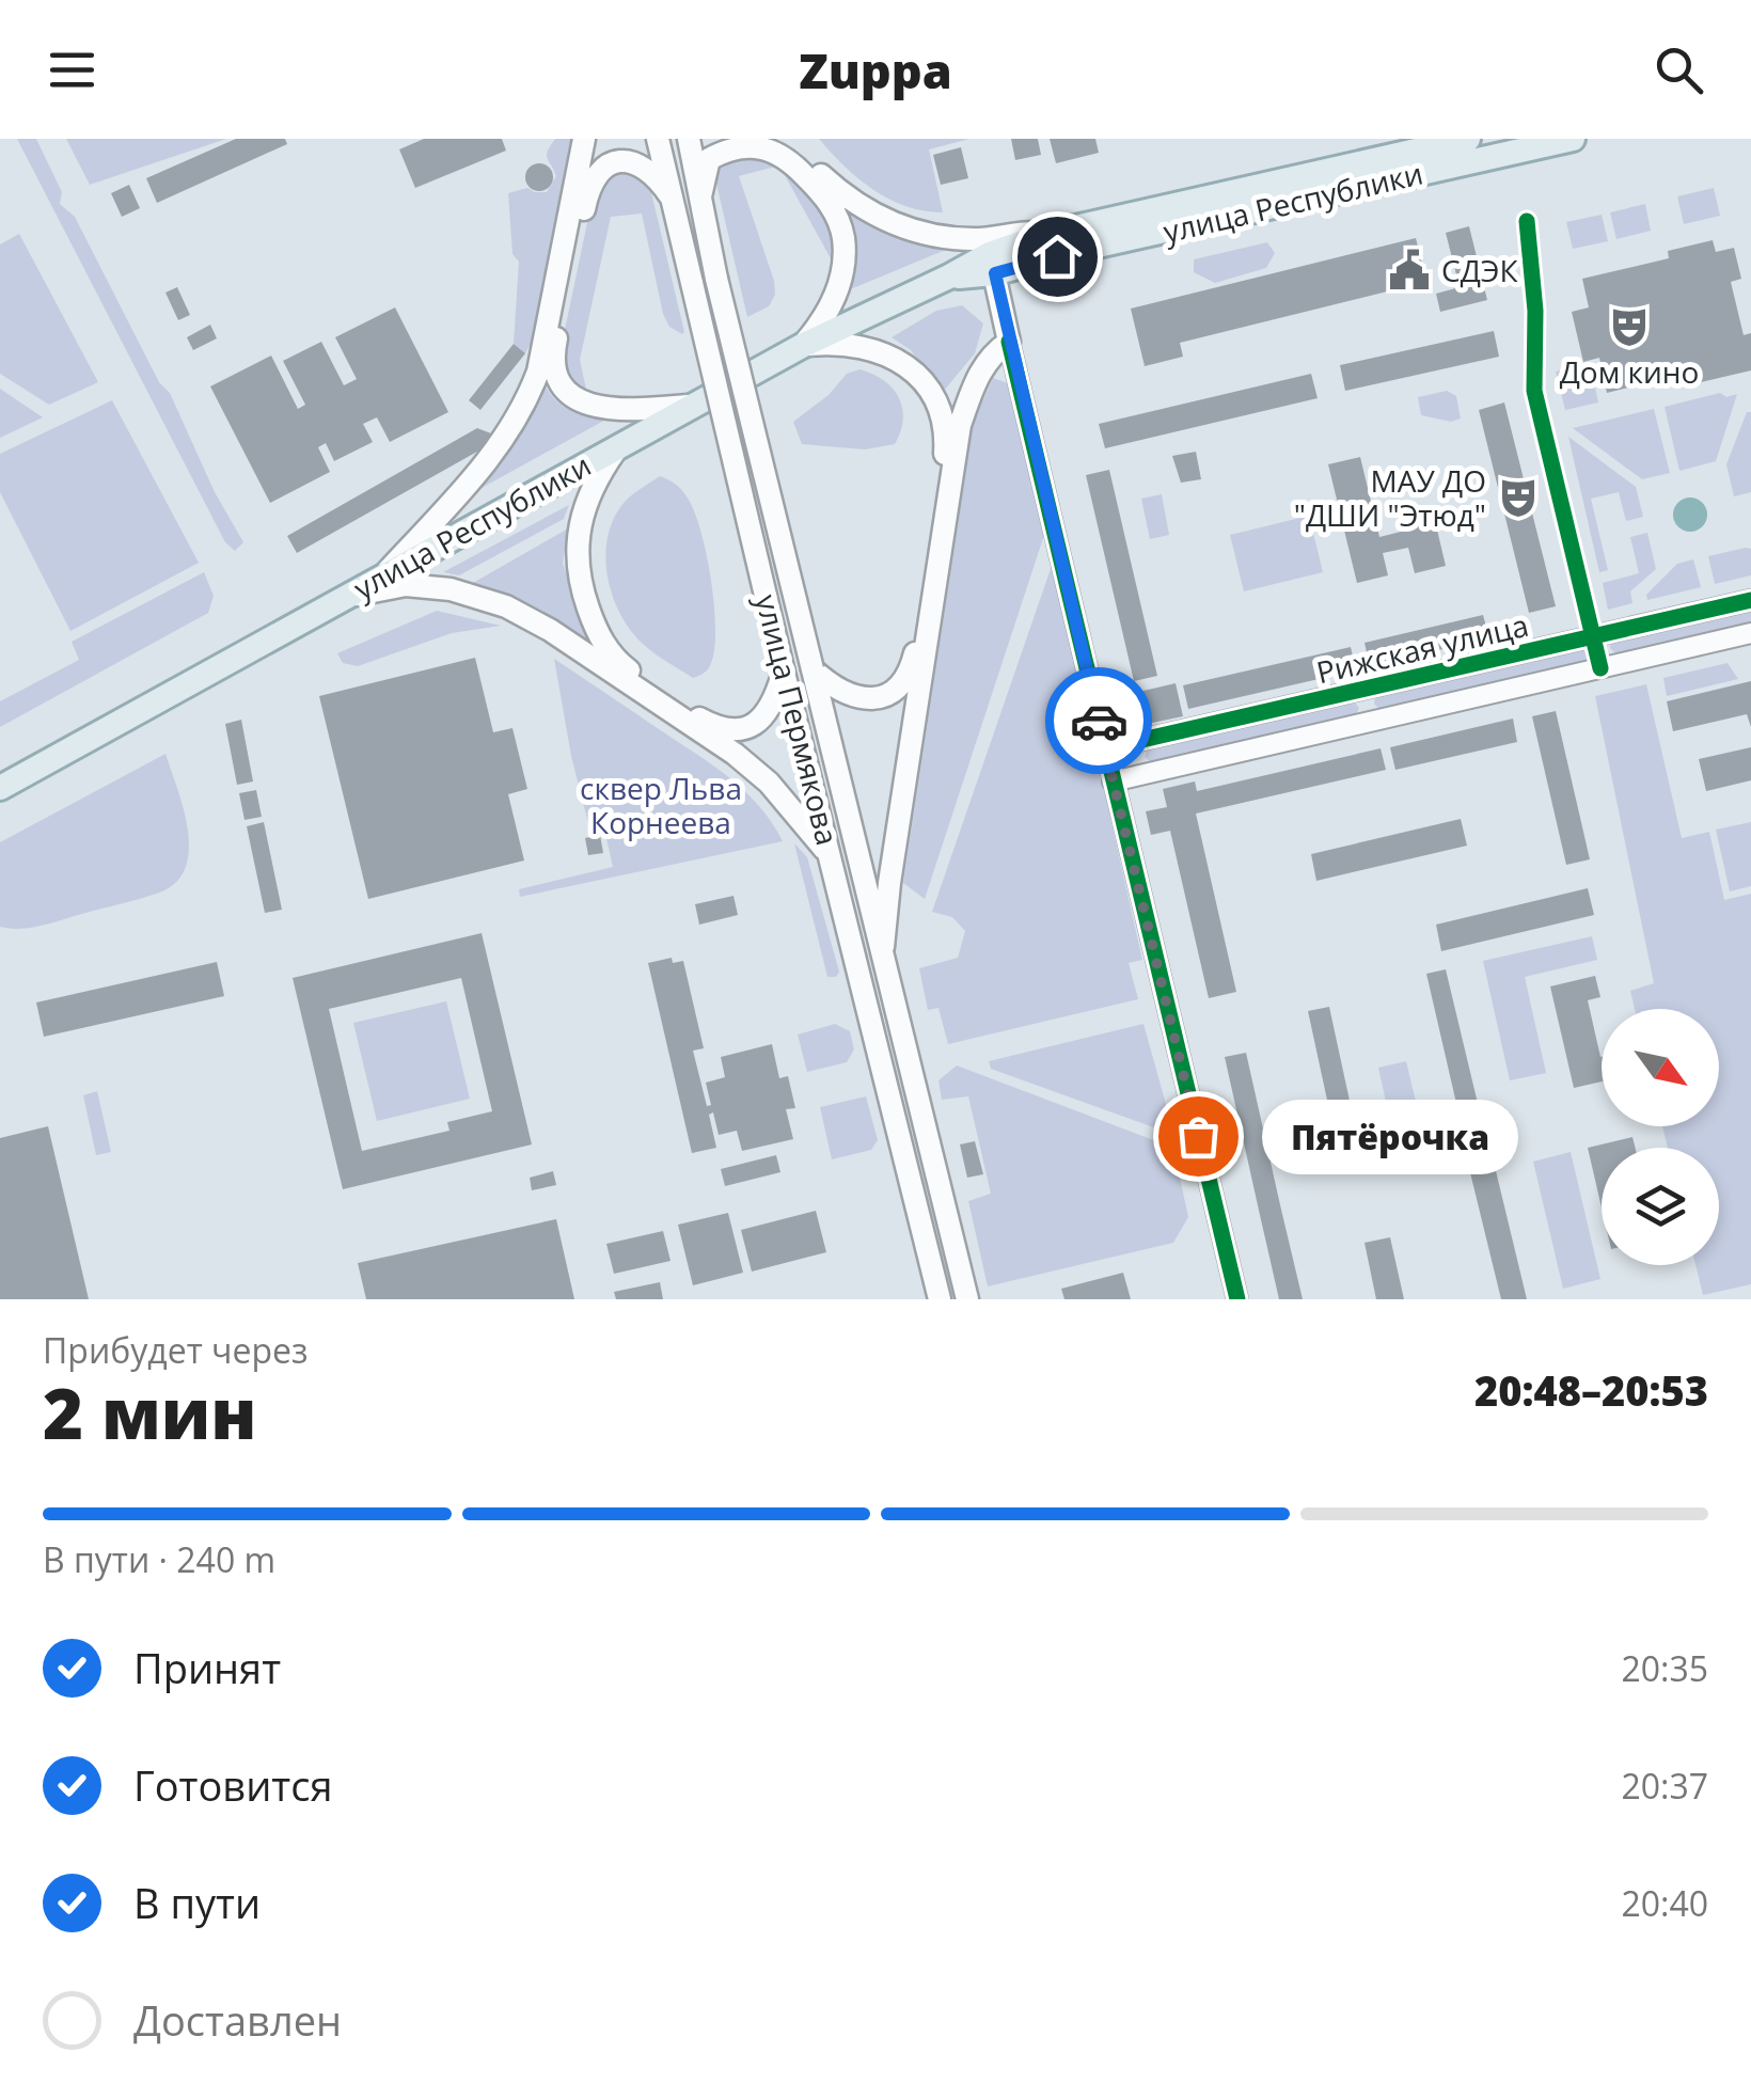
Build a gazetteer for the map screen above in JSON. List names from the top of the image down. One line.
{"streets":{"main road":["улица Республики","улица Пермякова"],"street":["Рижская улица"]},"parks":["сквер Льва Корнеева"],"places":{"public building":["СДЭК"],"theatre":["Дом кино","МАУ ДО \"ДШИ \"Этюд\""],"other":["Пятёрочка"]},"north":"bottom right","page":{"header":"Zuppa","bubble":"Пятёрочка","heading":["2 мин","Прибудет через","20:48–20:53"],"bar":"В пути · 240 m","list":[["Принят","20:35"],["Готовится","20:37"],["В пути","20:40"],"Доставлен"]}}
